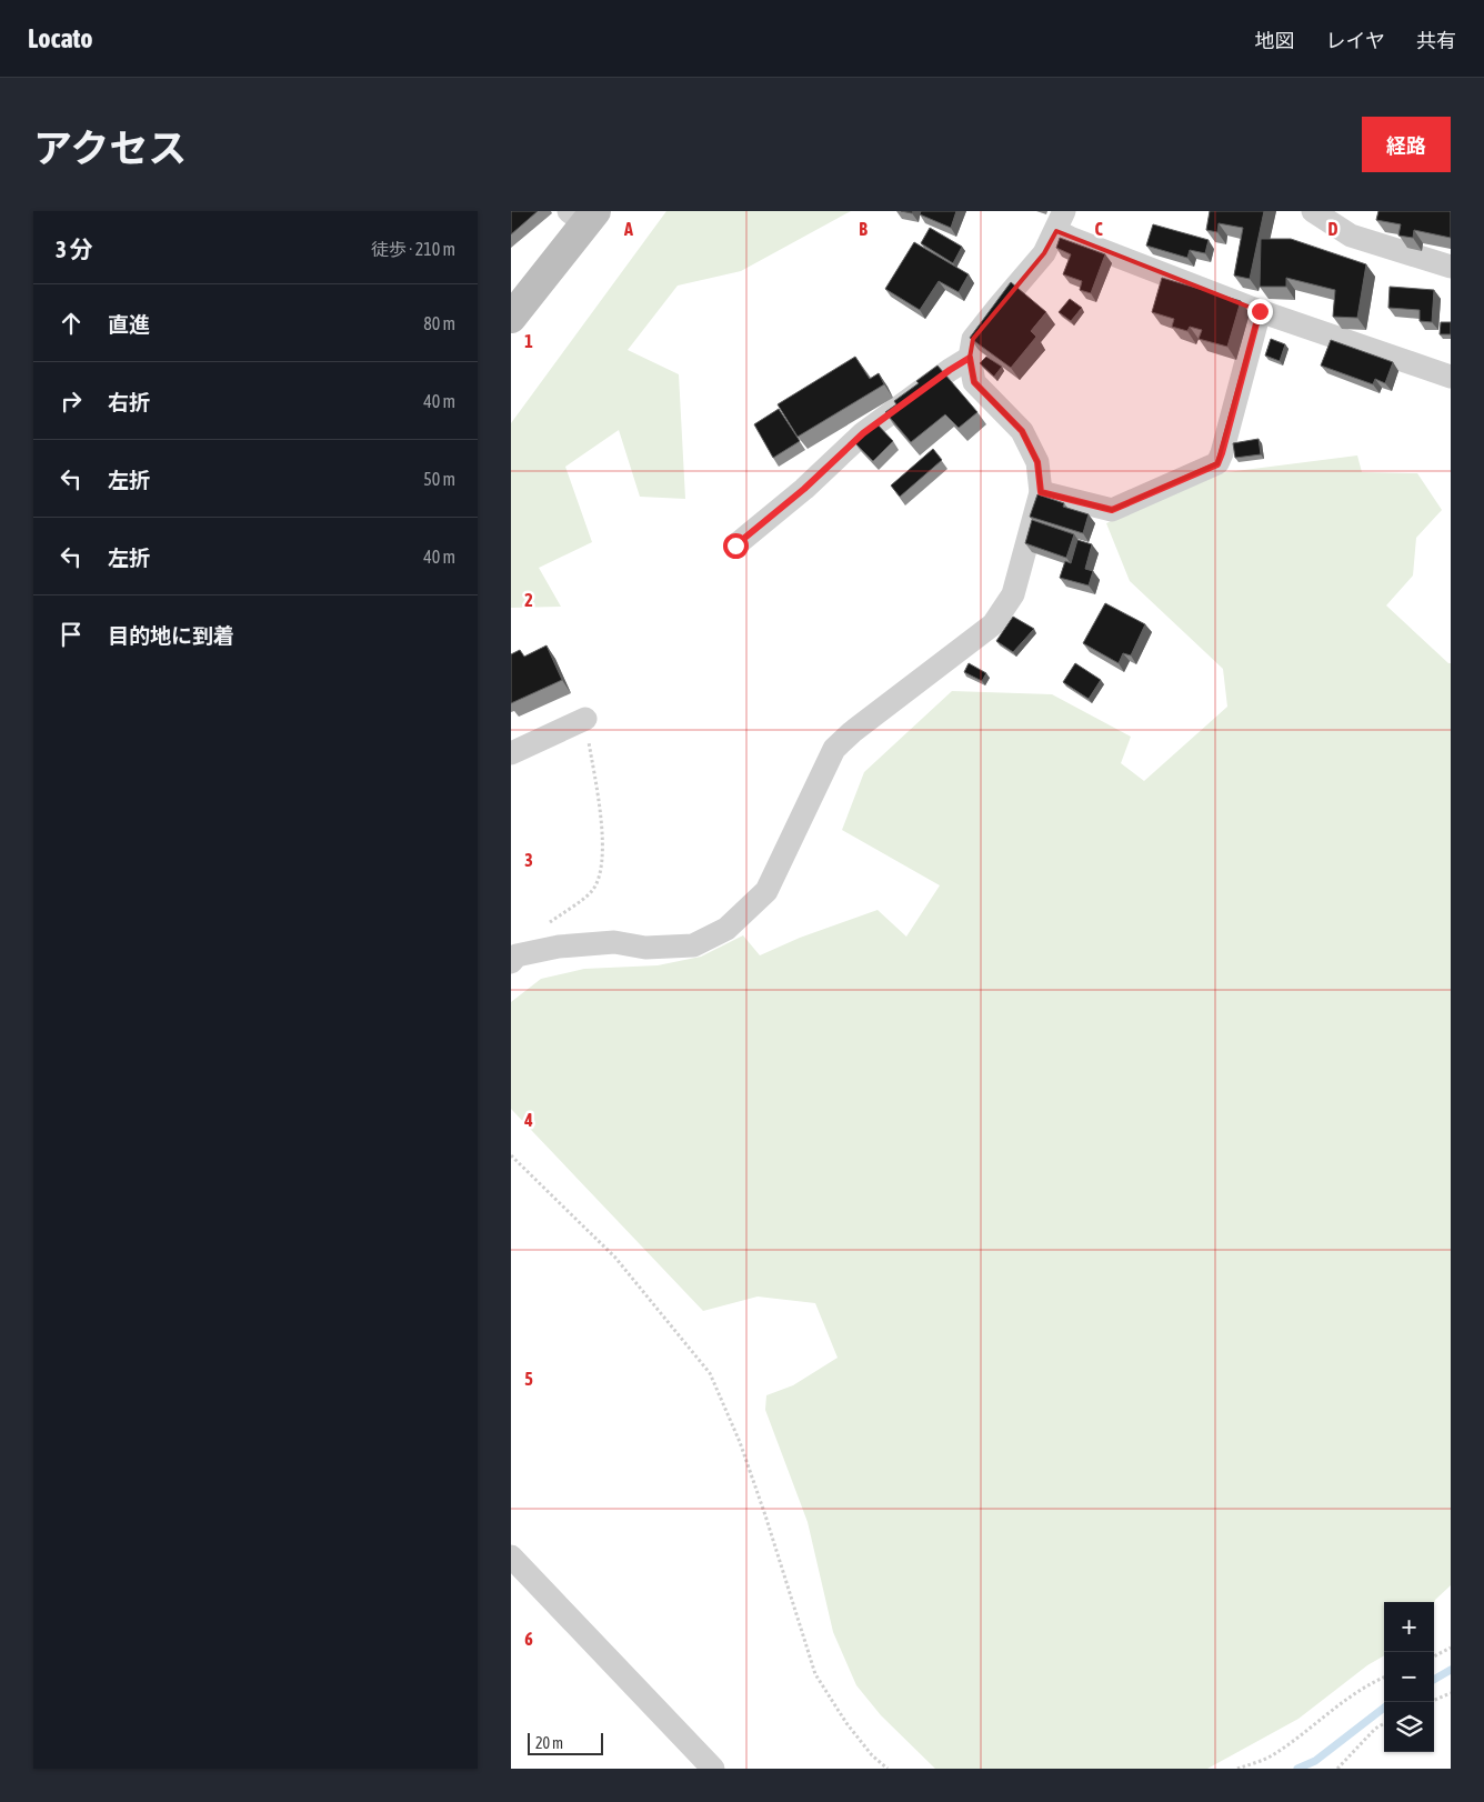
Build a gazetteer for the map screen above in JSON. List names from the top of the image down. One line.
{"scale_bar":"20 m","page":{"header":"Locato","nav":["地図","レイヤ","共有"],"title":"アクセス","buttons":"経路","heading":["3 分","徒歩 · 210 m"],"list":[["直進","80 m"],["右折","40 m"],["左折","50 m"],["左折","40 m"],"目的地に到着"],"map_buttons":["+","−"],"scale":"20 m"},"grid":{"columns":["A","B","C","D"],"rows":["1","2","3","4","5","6"]}}
